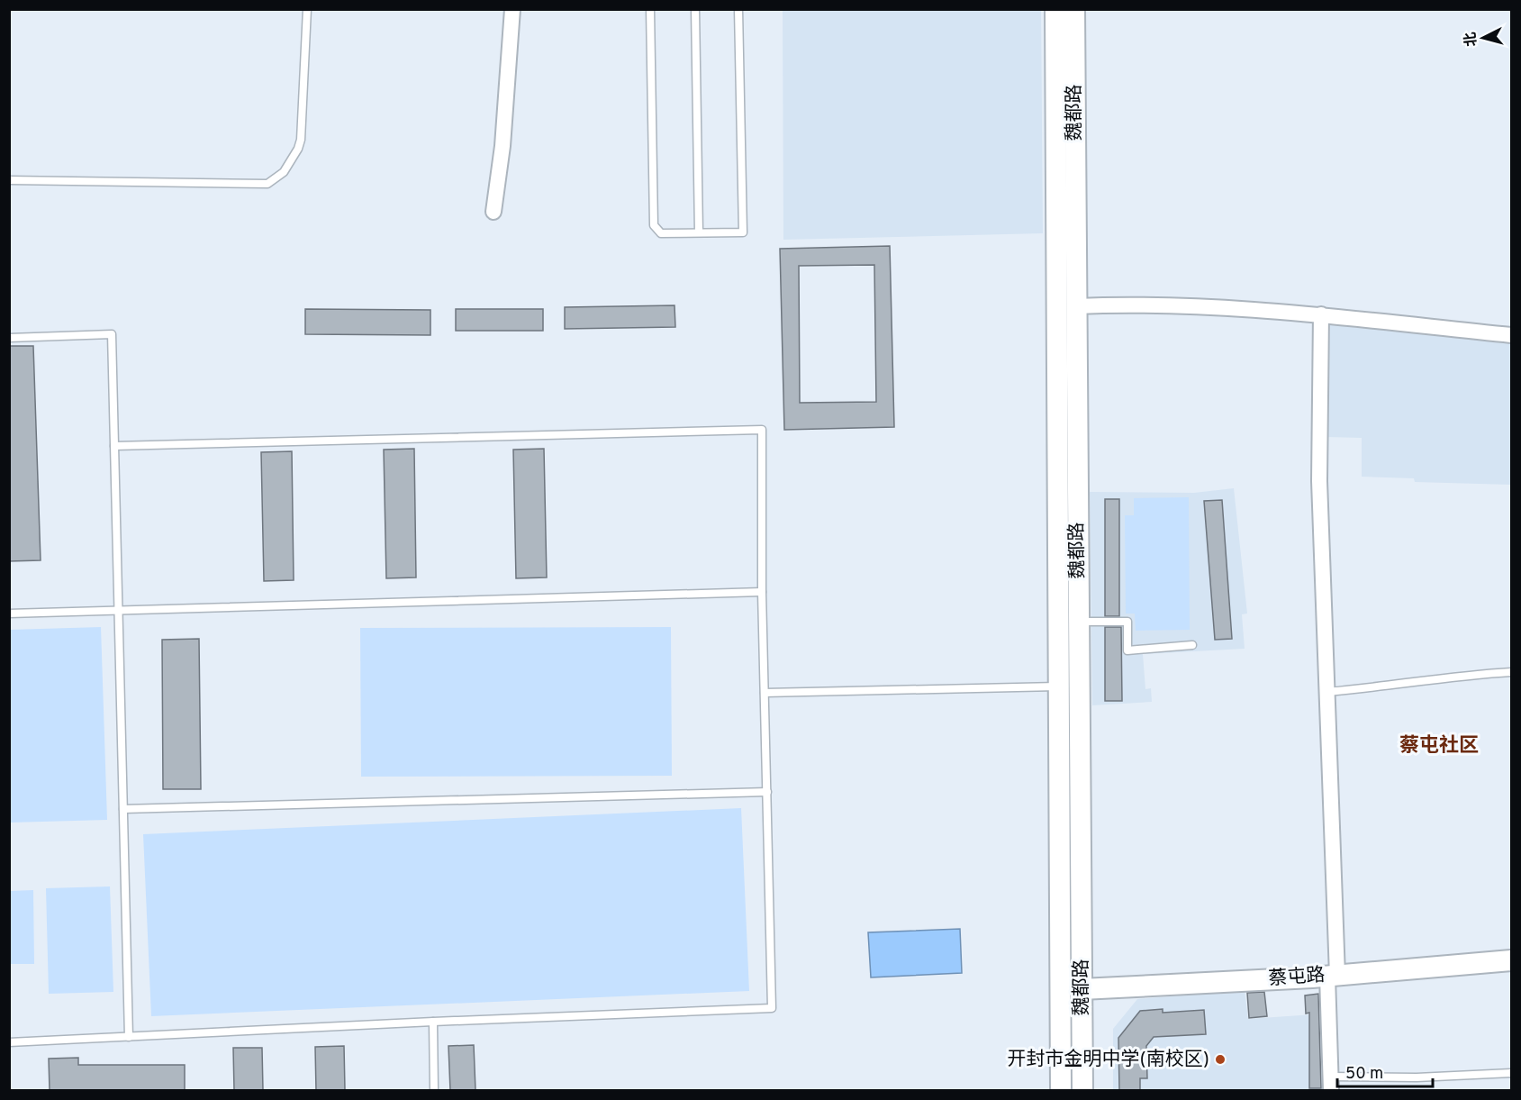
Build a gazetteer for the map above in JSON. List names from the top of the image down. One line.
{"streets":{"main road":["魏都路","蔡屯路"]},"crossings":[["魏都路","蔡屯路"]],"districts":["蔡屯社区"],"places":["开封市金明中学(南校区)"],"scale_bar":"50 m","north":"left"}
